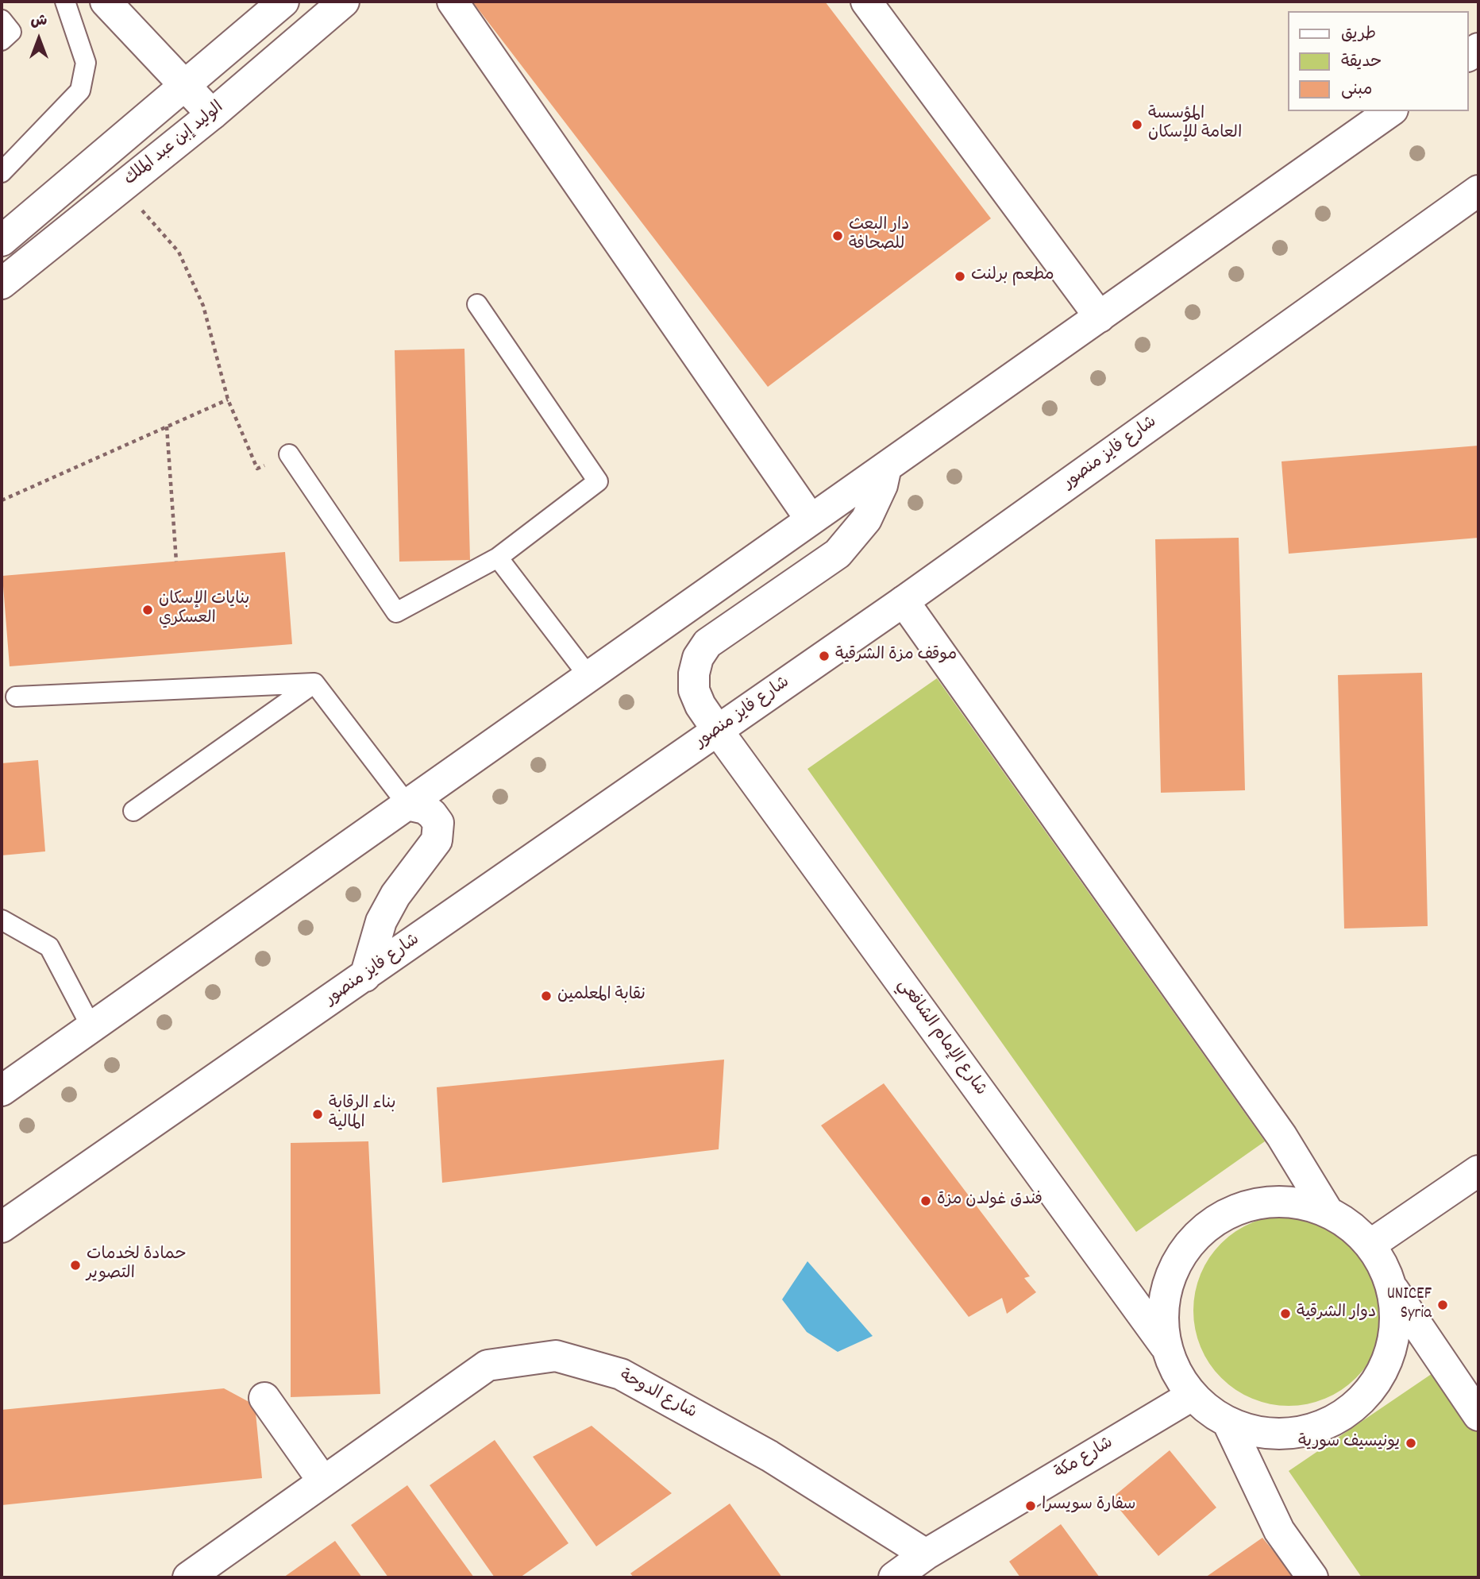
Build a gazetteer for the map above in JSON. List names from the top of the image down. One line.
{"streets":{"main road":["الوليد إبن عبد الملك","شارع فايز منصور","شارع الإمام الشافعي","شارع الدوحة","شارع مكة"]},"crossings":[["شارع فايز منصور","شارع الإمام الشافعي"],["شارع الدوحة","شارع مكة"]],"places":["المؤسسة العامة للإسكان","دار البعث للصحافة","مطعم برلنت","بنايات الإسكان العسكري","موقف مزة الشرقية","نقابة المعلمين","بناء الرقابة المالية","فندق غولدن مزة","حمادة لخدمات التصوير","UNICEF Syria","دوار الشرقية","يونيسيف سورية","سفارة سويسرا"],"legend":["طريق","حديقة","مبنى"],"north":"top"}
